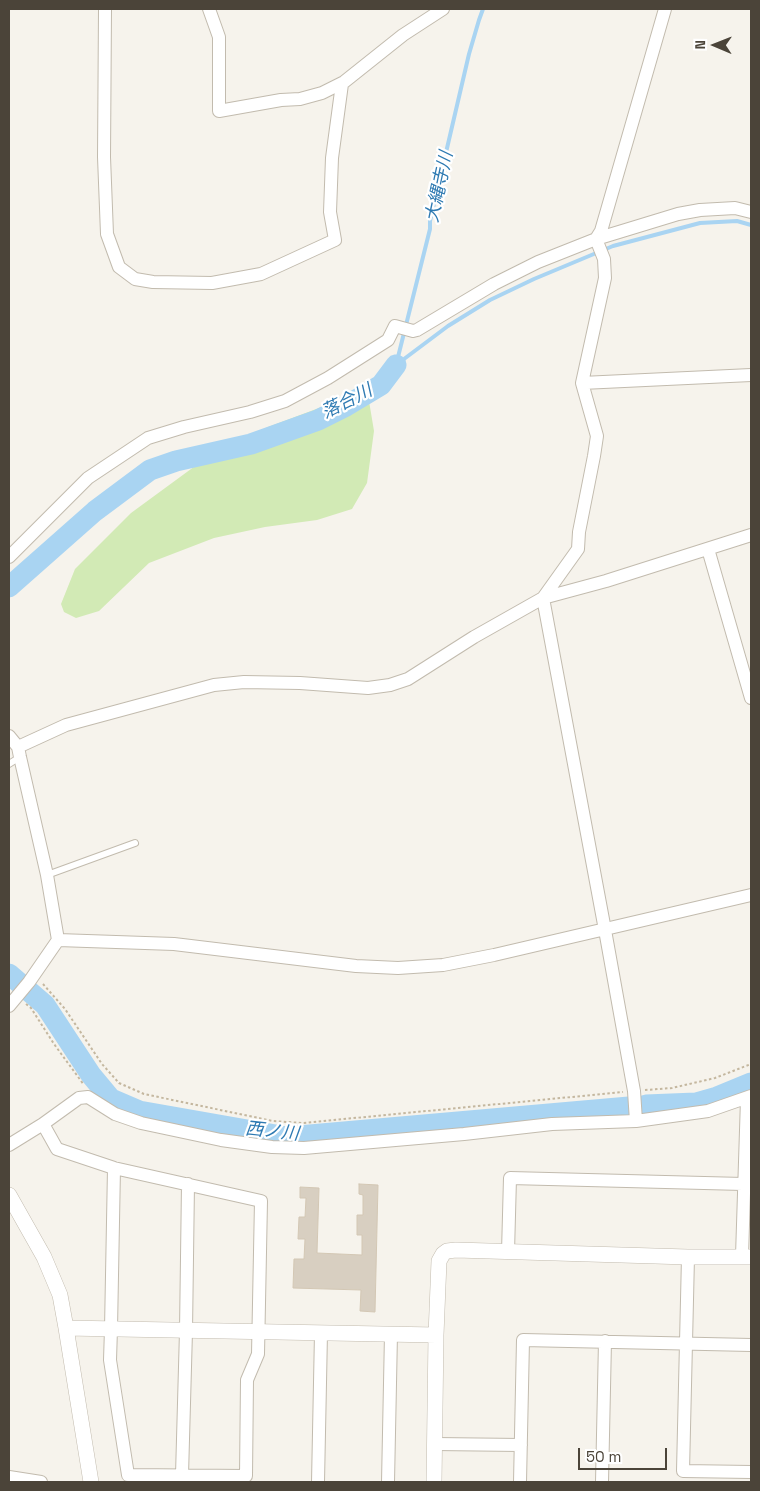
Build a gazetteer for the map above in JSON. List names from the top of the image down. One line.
{"water":["大縄寺川","落合川","西ノ川"],"scale_bar":"50 m","north":"left"}
